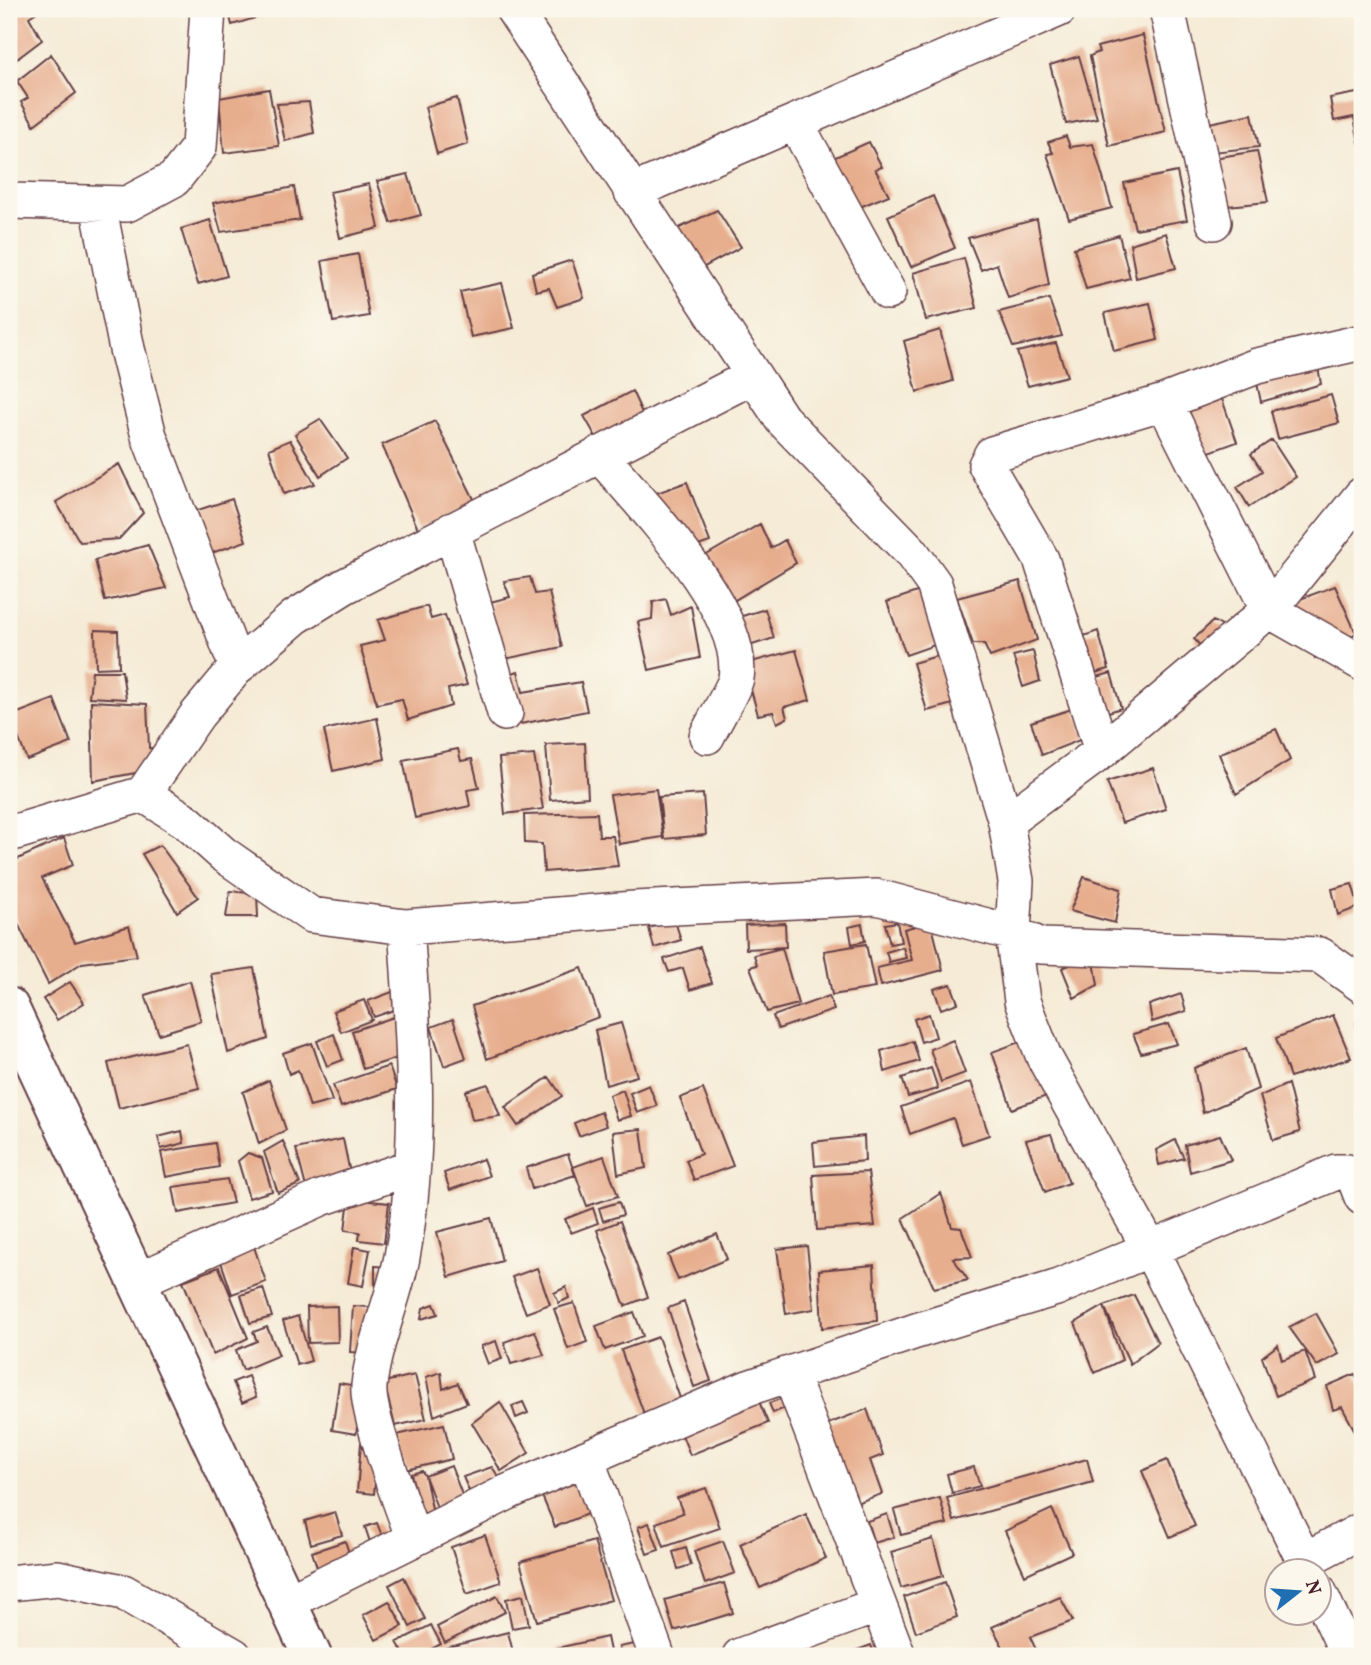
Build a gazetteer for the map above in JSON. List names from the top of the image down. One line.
{"north":"right"}
